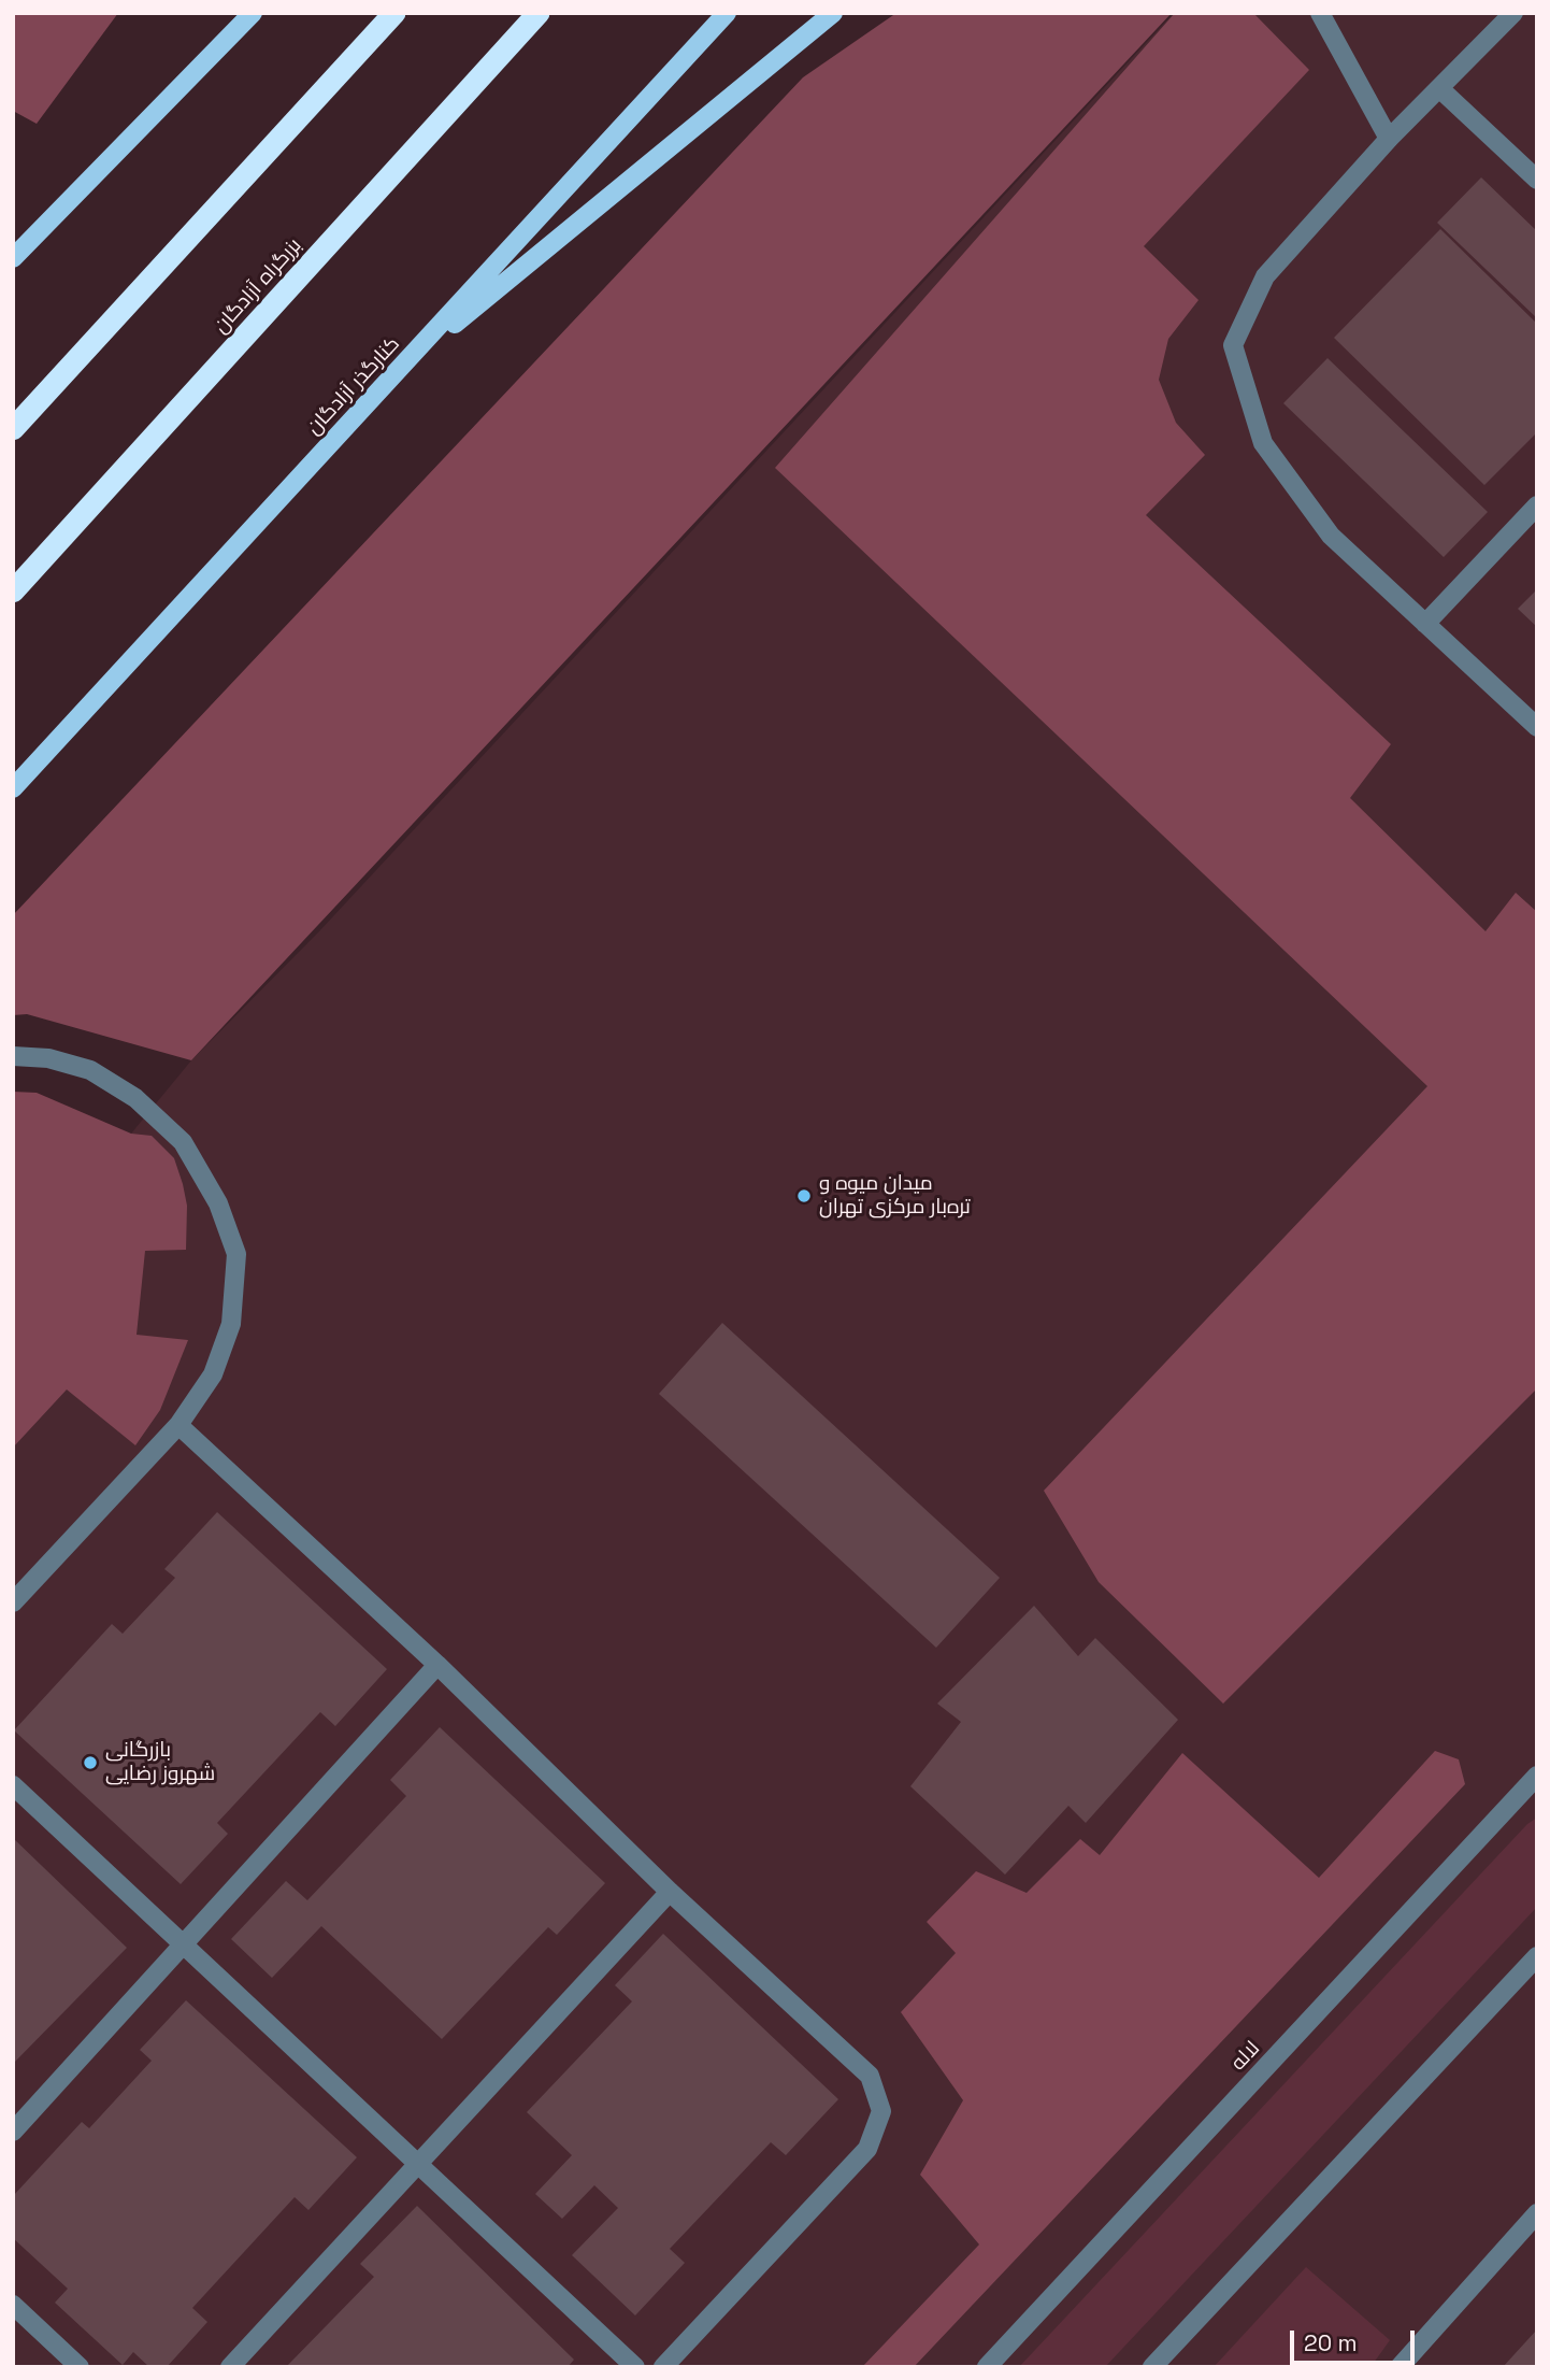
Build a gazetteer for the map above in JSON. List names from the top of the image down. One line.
{"streets":{"highway":["بزرگراه آزادگان"],"main road":["کنارگذر آزادگان"],"street":["لاله"]},"places":["میدان میوه و تره‌بار مرکزی تهران","بازرگانی شهروز رضایی"],"scale_bar":"20 m"}
